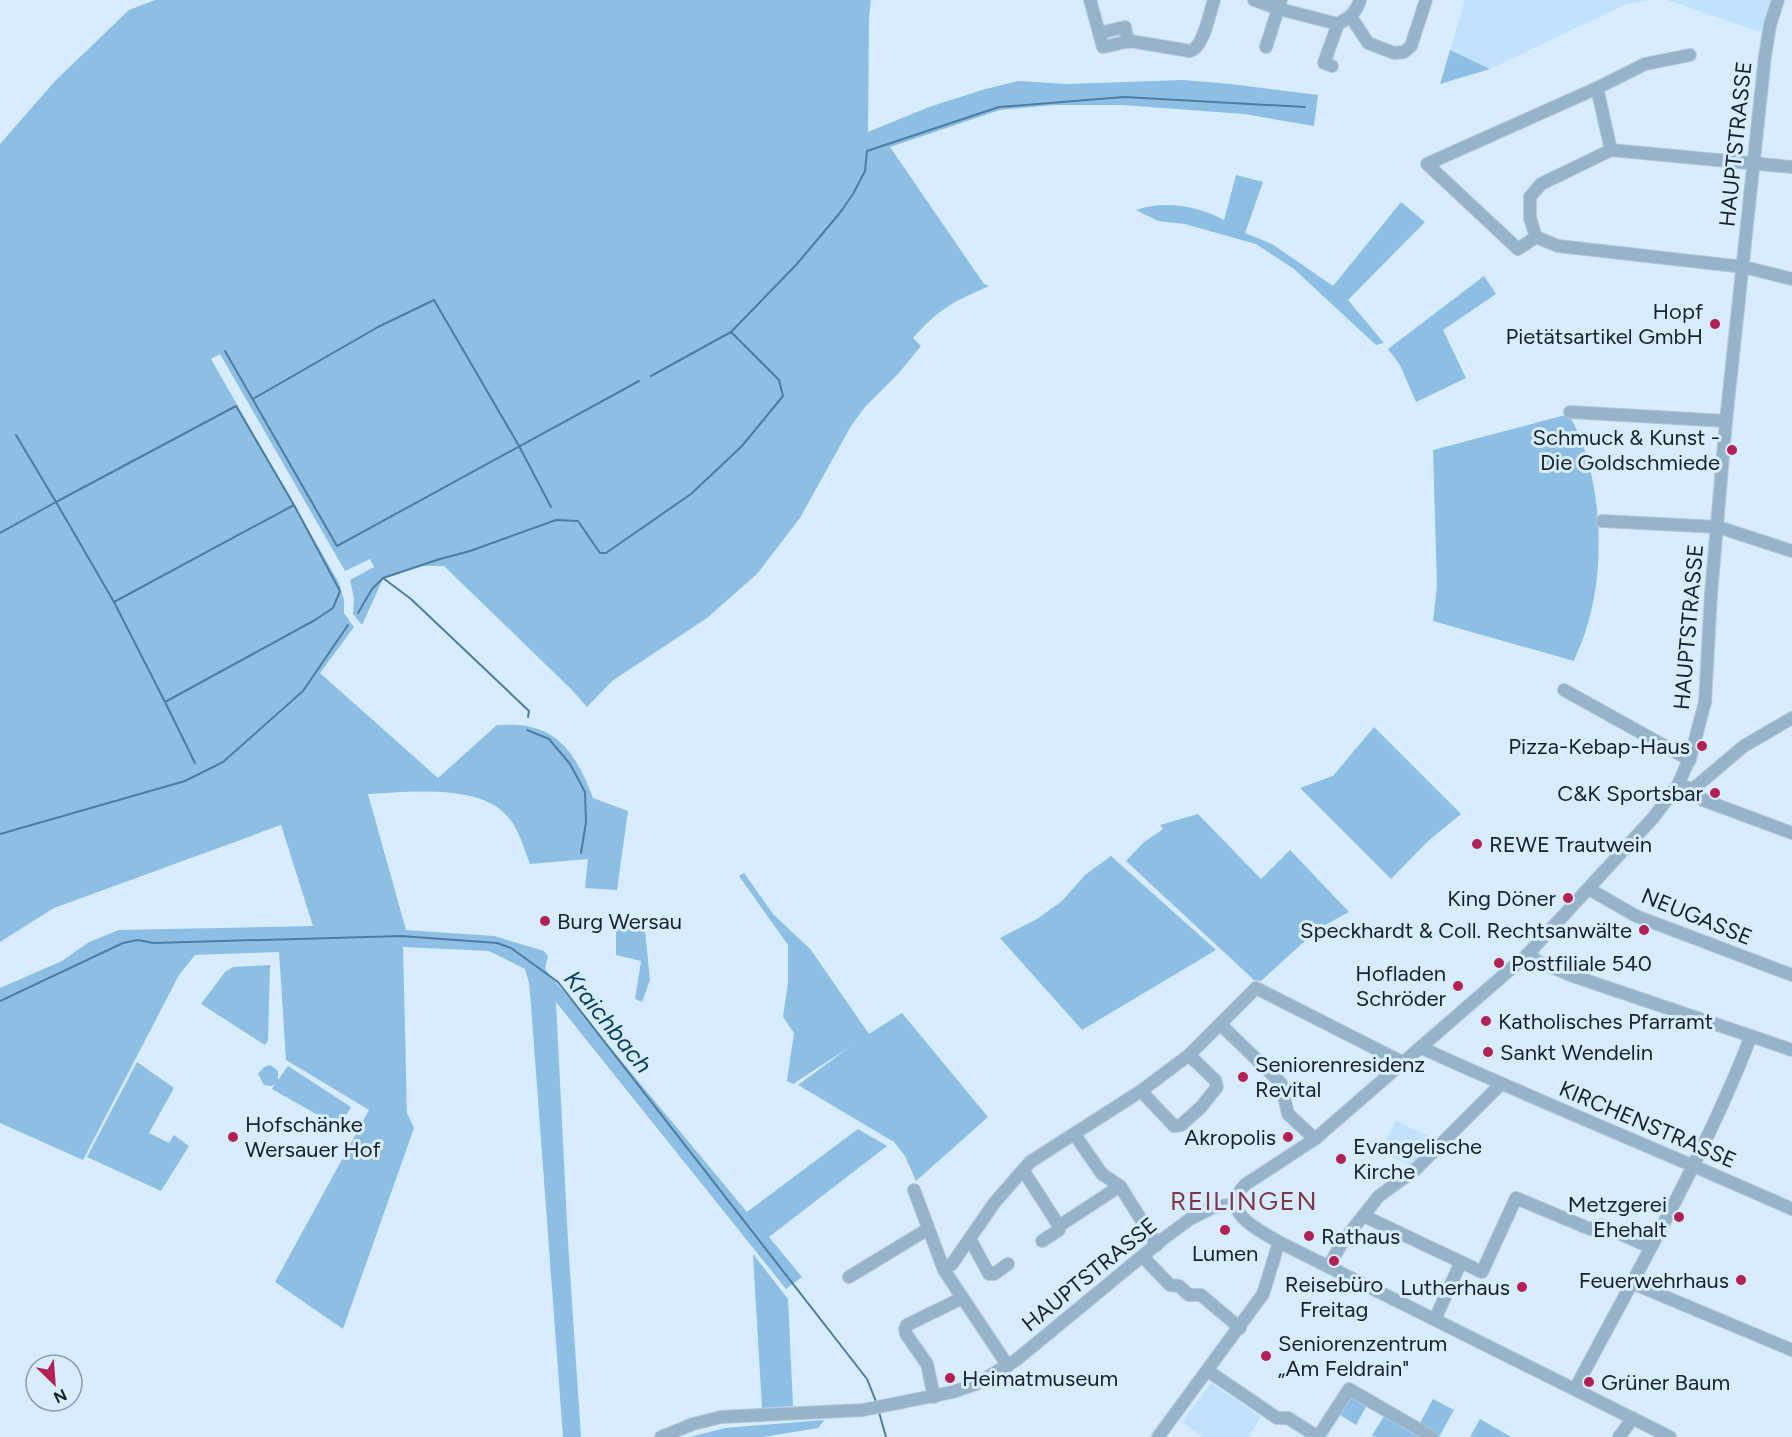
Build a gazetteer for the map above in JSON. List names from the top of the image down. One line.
{"streets":{"street":["HAUPTSTRASSE","NEUGASSE","KIRCHENSTRASSE"]},"crossings":[["HAUPTSTRASSE","NEUGASSE"],["HAUPTSTRASSE","KIRCHENSTRASSE"]],"districts":["REILINGEN"],"water":["Kraichbach"],"places":["Hopf Pietätsartikel GmbH","Schmuck & Kunst - Die Goldschmiede","Pizza-Kebap-Haus","C&K Sportsbar","REWE Trautwein","King Döner","Burg Wersau","Speckhardt & Coll. Rechtsanwälte","Postfiliale 540","Hofladen Schröder","Katholisches Pfarramt","Sankt Wendelin","Seniorenresidenz Revital","Hofschänke Wersauer Hof","Akropolis","Evangelische Kirche","Metzgerei Ehehalt","Lumen","Rathaus","Reisebüro Freitag","Feuerwehrhaus","Lutherhaus","Seniorenzentrum „Am Feldrain\"","Heimatmuseum","Grüner Baum"],"north":"bottom right"}
